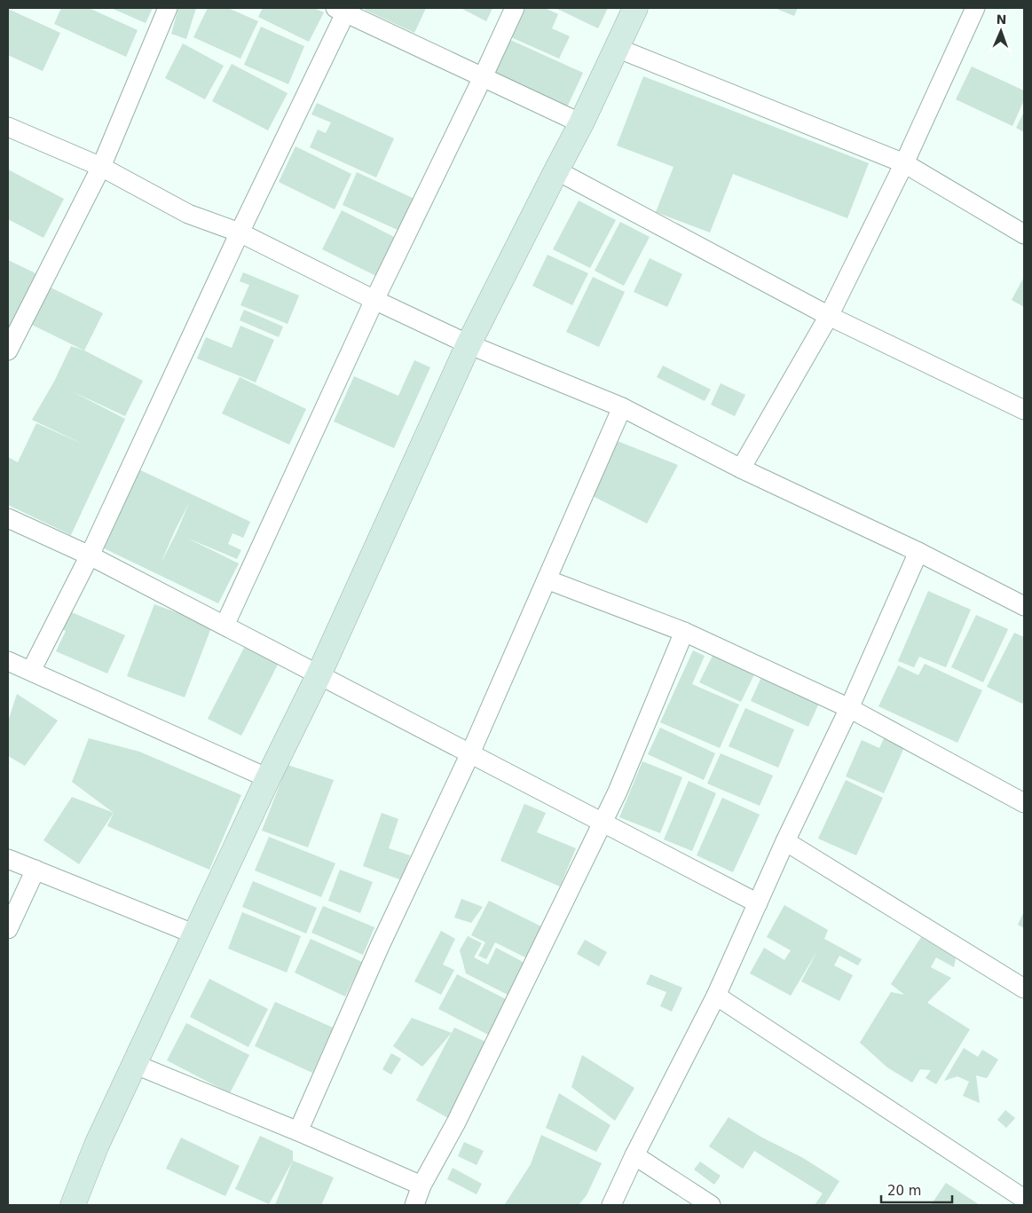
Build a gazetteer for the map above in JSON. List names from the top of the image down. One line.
{"scale_bar":"20 m","north":"top"}
